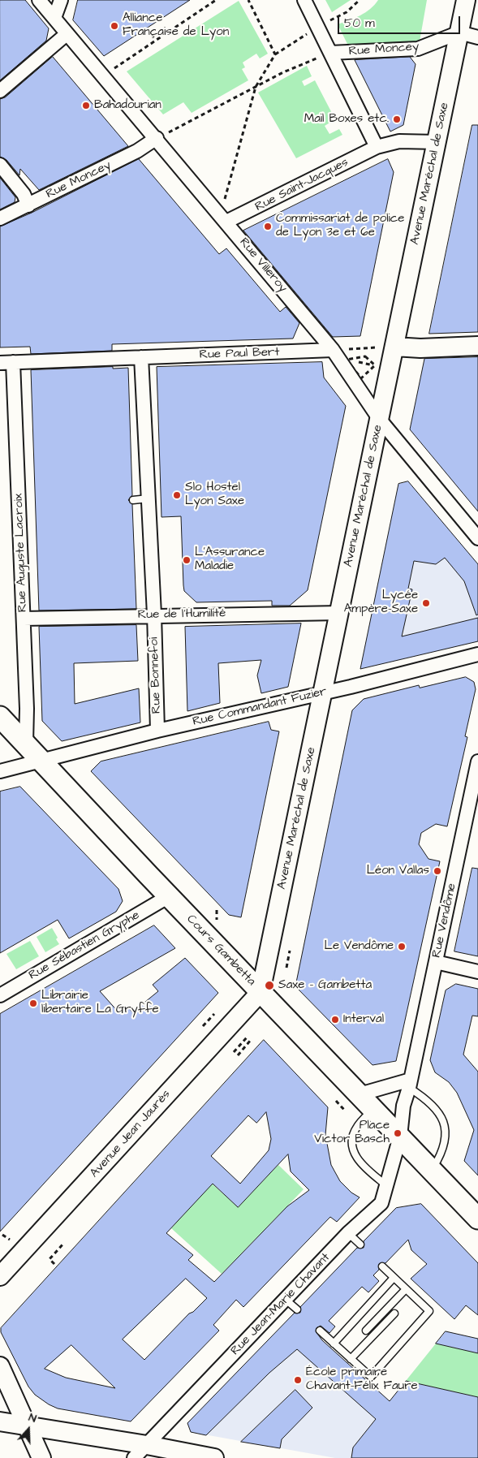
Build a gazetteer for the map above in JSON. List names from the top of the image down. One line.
{"streets":{"main road":["Avenue Maréchal de Saxe","Cours Gambetta","Avenue Jean Jaurès"],"street":["Rue Moncey","Rue Saint-Jacques","Rue Villeroy","Rue Paul Bert","Rue Auguste Lacroix","Rue de l'Humilité","Rue Bonnefoi","Rue Commandant Fuzier","Rue Vendôme","Rue Sébastien Gryphe","Rue Jean-Marie Chavant"]},"crossings":[["Rue Moncey","Avenue Maréchal de Saxe"],["Rue Moncey","Rue Villeroy"],["Avenue Maréchal de Saxe","Rue Saint-Jacques"],["Avenue Maréchal de Saxe","Rue Villeroy"],["Avenue Maréchal de Saxe","Rue de l'Humilité"],["Avenue Maréchal de Saxe","Rue Commandant Fuzier"],["Avenue Maréchal de Saxe","Cours Gambetta"],["Avenue Maréchal de Saxe","Avenue Jean Jaurès"],["Rue Saint-Jacques","Rue Villeroy"],["Rue Villeroy","Rue Paul Bert"],["Rue Paul Bert","Rue Auguste Lacroix"],["Rue Paul Bert","Rue Bonnefoi"],["Rue Auguste Lacroix","Rue de l'Humilité"],["Rue Auguste Lacroix","Cours Gambetta"],["Rue de l'Humilité","Rue Bonnefoi"],["Rue Bonnefoi","Rue Commandant Fuzier"],["Rue Commandant Fuzier","Cours Gambetta"],["Rue Vendôme","Cours Gambetta"],["Rue Vendôme","Rue Jean-Marie Chavant"],["Rue Sébastien Gryphe","Cours Gambetta"],["Cours Gambetta","Avenue Jean Jaurès"],["Cours Gambetta","Rue Jean-Marie Chavant"]],"places":["Alliance Française de Lyon","Bahadourian","Mail Boxes etc.","Commissariat de police de Lyon 3e et 6e","Slo Hostel Lyon Saxe","L'Assurance Maladie","Lycée Ampère-Saxe","Léon Vallas","Le Vendôme","Saxe - Gambetta","Librairie libertaire La Gryffe","Interval","Place Victor Basch","École primaire Chavant-Félix Faure"],"scale_bar":"50 m","north":"top"}
